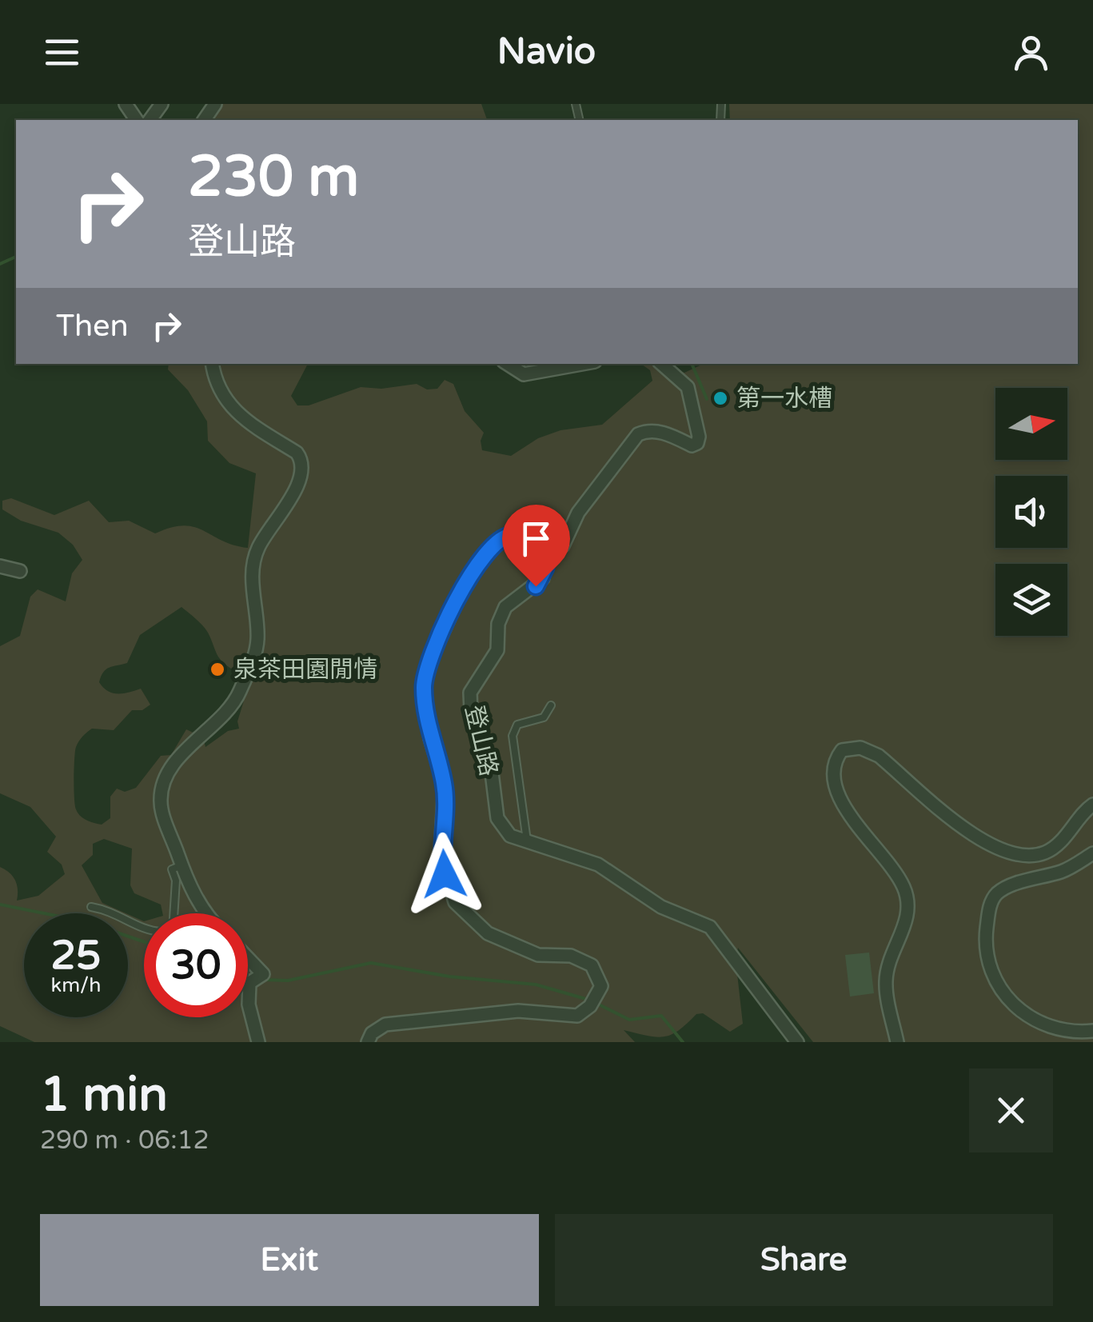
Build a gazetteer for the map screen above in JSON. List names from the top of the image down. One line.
{"streets":{"street":["登山路"]},"places":["第一水槽","泉茶田園閒情"],"north":"right","page":{"header":"Navio","turn":["230 m","登山路"],"then":"Then","speed":"25 km/h","limit":"30","heading":["1 min","290 m · 06:12"],"buttons":["Exit","Share"]}}
